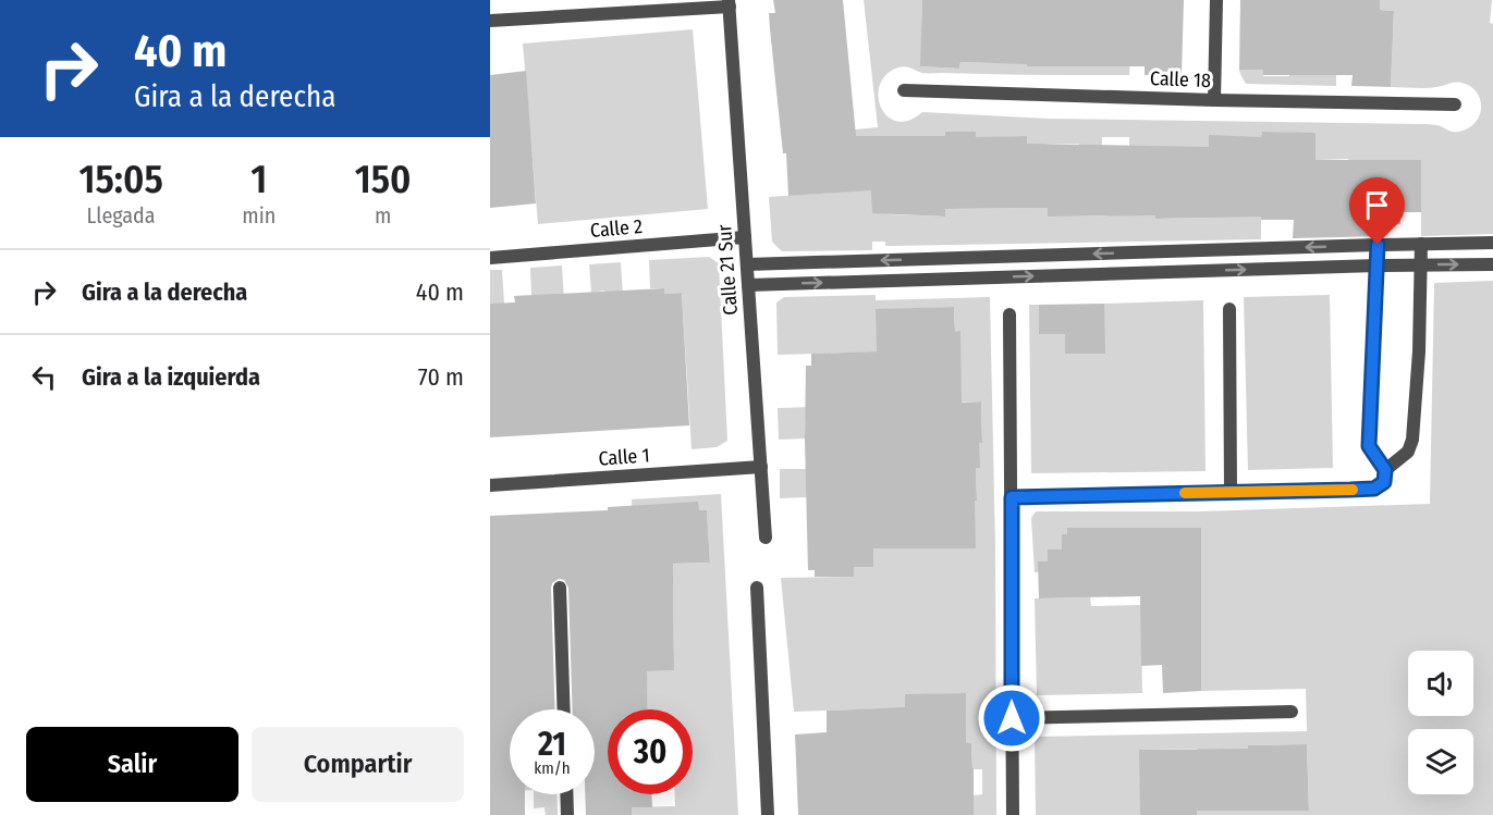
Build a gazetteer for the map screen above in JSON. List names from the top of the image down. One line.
{"streets":{"street":["Calle 18","Calle 2","Calle 21 Sur","Calle 1"]},"crossings":[["Calle 2","Calle 21 Sur"],["Calle 21 Sur","Calle 1"]],"page":{"turn":["40 m","Gira a la derecha"],"eta":["15:05","Llegada","1","min","150","m"],"list":[{"name":"Gira a la derecha","value":"40 m"},{"name":"Gira a la izquierda","value":"70 m"}],"speed":"21 km/h","limit":"30","buttons":["Salir","Compartir"]}}
